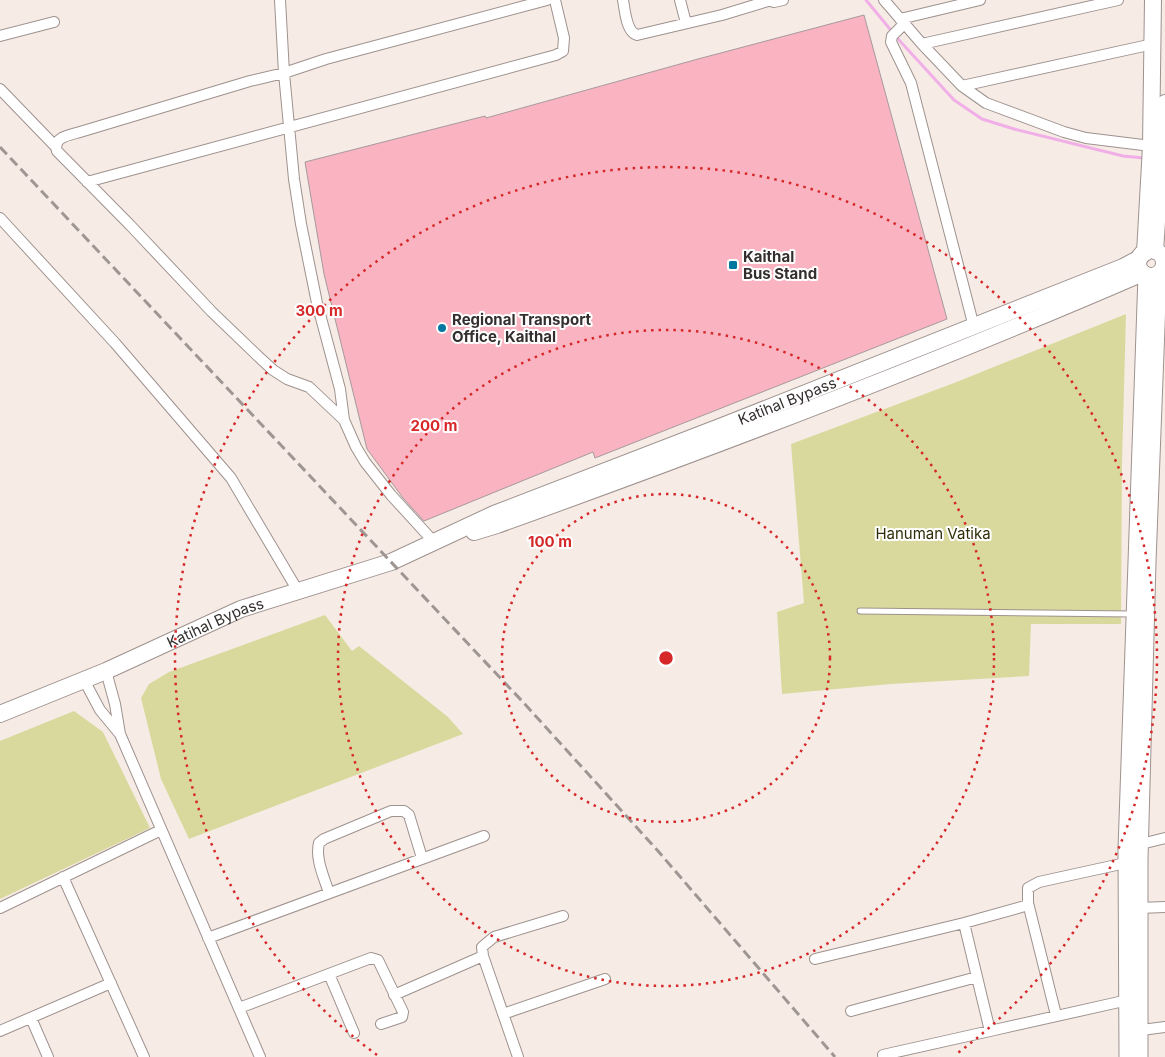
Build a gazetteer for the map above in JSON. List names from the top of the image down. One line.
{"streets":{"main road":["Katihal Bypass"]},"parks":["Hanuman Vatika"],"places":{"transit":["Kaithal Bus Stand"],"other":["Regional Transport Office, Kaithal"]},"rings":["300 m","200 m","100 m"]}
